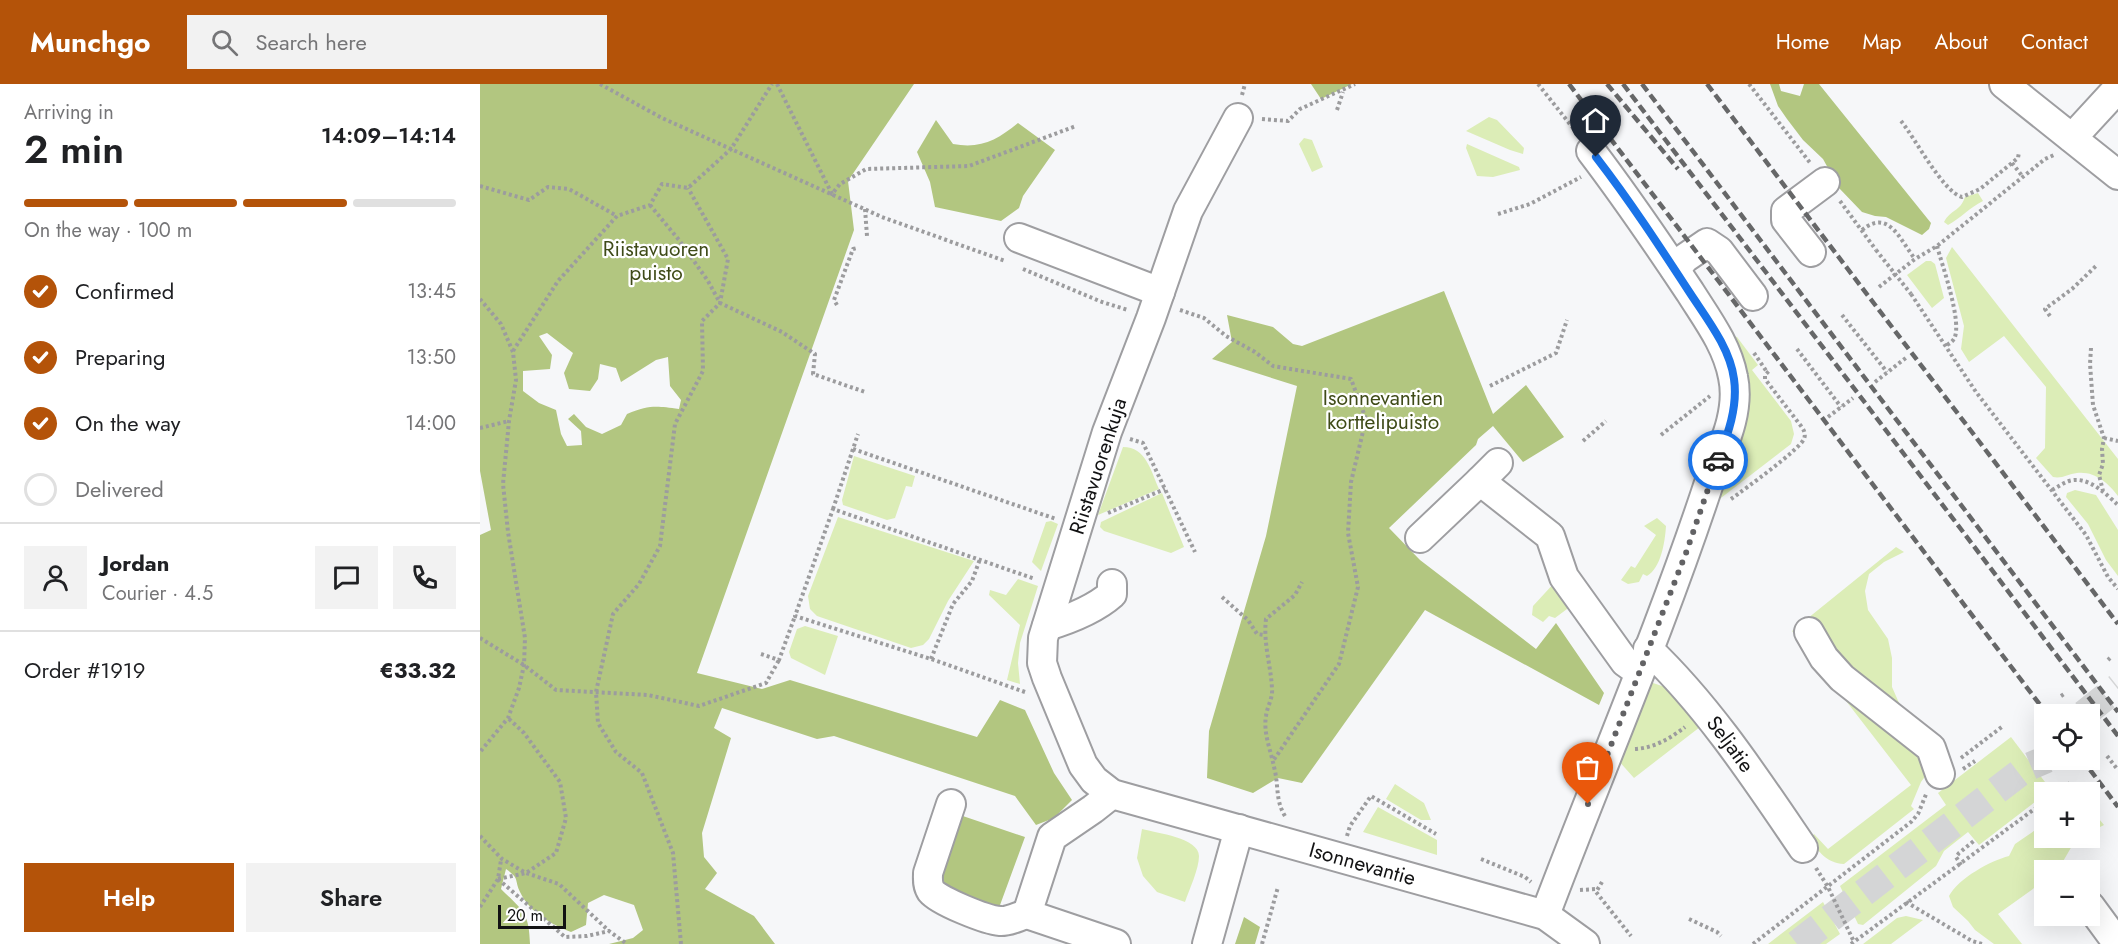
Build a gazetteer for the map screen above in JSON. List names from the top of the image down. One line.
{"streets":{"street":["Riistavuorenkuja","Seljatie","Isonnevantie"]},"crossings":[["Riistavuorenkuja","Isonnevantie"]],"parks":["Riistavuoren puisto","Isonnevantien korttelipuisto"],"scale_bar":"20 m","page":{"header":"Munchgo","search":"Search here","nav":["Home","Map","About","Contact"],"heading":["2 min","Arriving in","14:09–14:14"],"panel":["Jordan","Courier · 4.5","Order #1919","€33.32"],"bar":"On the way · 100 m","list":[["Confirmed","13:45"],["Preparing","13:50"],["On the way","14:00"],"Delivered"],"map_buttons":["+","−"],"buttons":["Help","Share"],"scale":"20 m"}}
